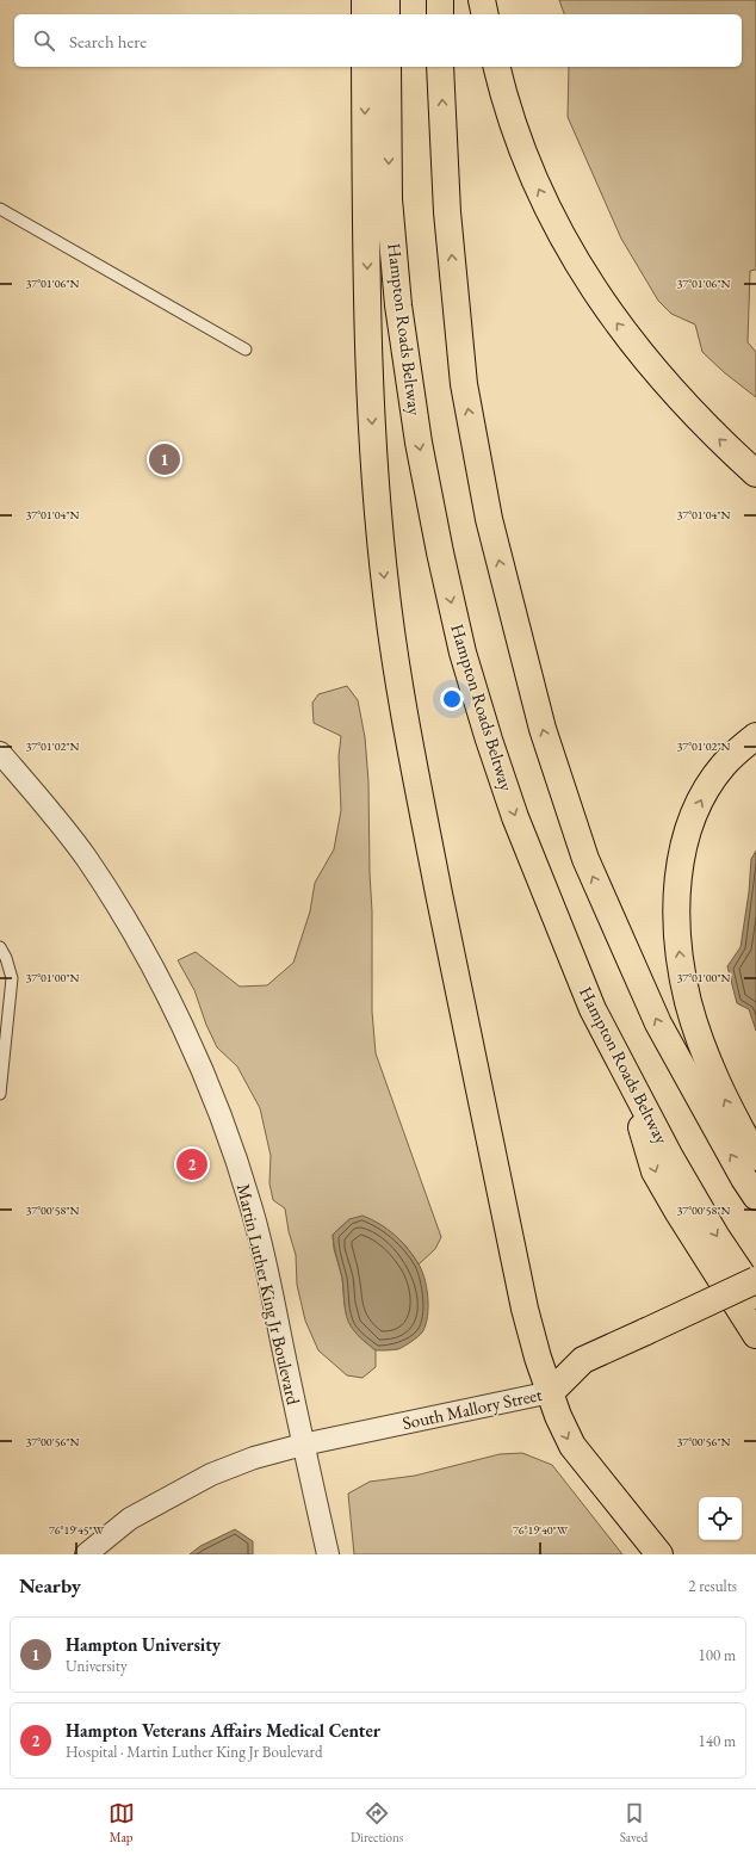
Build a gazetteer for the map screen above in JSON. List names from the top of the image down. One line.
{"streets":{"main road":["Hampton Roads Beltway","South Mallory Street"],"street":["Martin Luther King Jr Boulevard"]},"crossings":[["Martin Luther King Jr Boulevard","South Mallory Street"]],"page":{"search":"Search here","pins":["1","2"],"heading":["Nearby","2 results"],"list":[{"mark":"1","name":"Hampton University","note":"University","value":"100 m"},{"mark":"2","name":"Hampton Veterans Affairs Medical Center","note":"Hospital · Martin Luther King Jr Boulevard","value":"140 m"}],"nav":["Map","Directions","Saved"]},"coordinates":["37°01'06\"N","37°01'04\"N","37°01'02\"N","37°01'00\"N","37°00'58\"N","37°00'56\"N","76°19'45\"W","76°19'40\"W"]}
